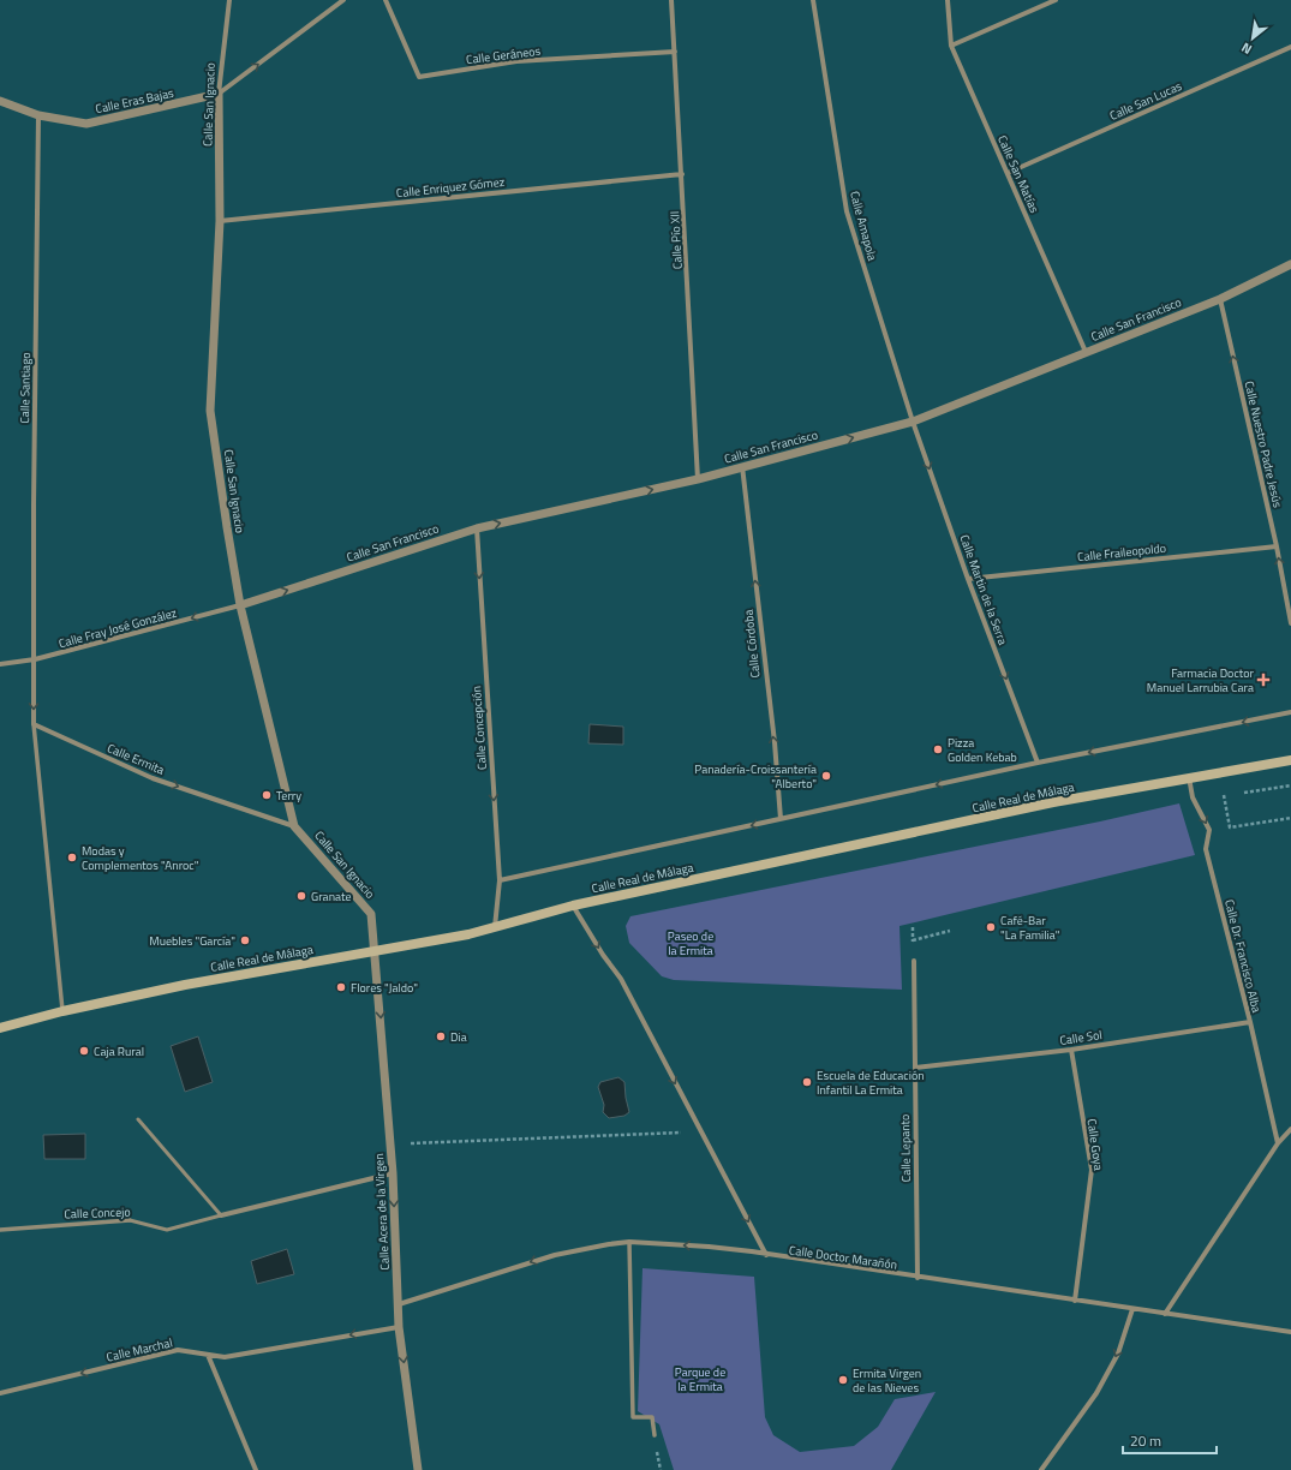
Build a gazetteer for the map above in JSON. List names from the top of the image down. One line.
{"streets":{"main road":["Calle Real de Málaga"],"street":["Calle Geráneos","Calle Eras Bajas","Calle San Lucas","Calle San Ignacio","Calle San Matías","Calle Enriquez Gómez","Calle Amapola","Calle Pío XII","Calle San Francisco","Calle Santiago","Calle Nuestro Padre Jesús","Calle Fraileopoldo","Calle Martin de la Serra","Calle Fray José González","Calle Córdoba","Calle Concepción","Calle Ermita","Calle Dr. Francisco Alba","Calle Sol","Calle Goya","Calle Lepanto","Calle Acera de la Virgen","Calle Concejo","Calle Doctor Marañón","Calle Marchal"]},"crossings":[["Calle Geráneos","Calle Pío XII"],["Calle Eras Bajas","Calle San Ignacio"],["Calle Eras Bajas","Calle Santiago"],["Calle San Lucas","Calle San Matías"],["Calle San Ignacio","Calle Enriquez Gómez"],["Calle San Ignacio","Calle San Francisco"],["Calle San Ignacio","Calle Fray José González"],["Calle San Ignacio","Calle Ermita"],["Calle San Ignacio","Calle Real de Málaga"],["Calle San Ignacio","Calle Acera de la Virgen"],["Calle San Matías","Calle San Francisco"],["Calle Enriquez Gómez","Calle Pío XII"],["Calle Amapola","Calle San Francisco"],["Calle Amapola","Calle Martin de la Serra"],["Calle Pío XII","Calle San Francisco"],["Calle San Francisco","Calle Nuestro Padre Jesús"],["Calle San Francisco","Calle Martin de la Serra"],["Calle San Francisco","Calle Fray José González"],["Calle San Francisco","Calle Córdoba"],["Calle San Francisco","Calle Concepción"],["Calle Santiago","Calle Fray José González"],["Calle Nuestro Padre Jesús","Calle Fraileopoldo"],["Calle Fraileopoldo","Calle Martin de la Serra"],["Calle Concepción","Calle Real de Málaga"],["Calle Real de Málaga","Calle Dr. Francisco Alba"],["Calle Real de Málaga","Calle Acera de la Virgen"],["Calle Dr. Francisco Alba","Calle Sol"],["Calle Sol","Calle Goya"],["Calle Sol","Calle Lepanto"],["Calle Goya","Calle Doctor Marañón"],["Calle Lepanto","Calle Doctor Marañón"],["Calle Acera de la Virgen","Calle Concejo"],["Calle Acera de la Virgen","Calle Doctor Marañón"],["Calle Acera de la Virgen","Calle Marchal"]],"one_way":["Calle San Francisco","Calle Nuestro Padre Jesús","Calle Martin de la Serra","Calle Fray José González","Calle Córdoba","Calle Concepción","Calle Ermita","Calle Dr. Francisco Alba","Calle Acera de la Virgen","Calle Doctor Marañón","Calle Marchal"],"parks":["Paseo de la Ermita","Parque de la Ermita"],"places":{"health":["Farmacia Doctor Manuel Larrubia Cara"],"other":["Pizza Golden Kebab","Panadería-Croissantería \"Alberto\"","Terry","Modas y Complementos \"Anroc\"","Granate","Café-Bar \"La Familia\"","Muebles \"García\"","Flores \"Jaldo\"","Dia","Caja Rural","Escuela de Educación Infantil La Ermita","Ermita Virgen de las Nieves"]},"scale_bar":"20 m","north":"bottom left"}
